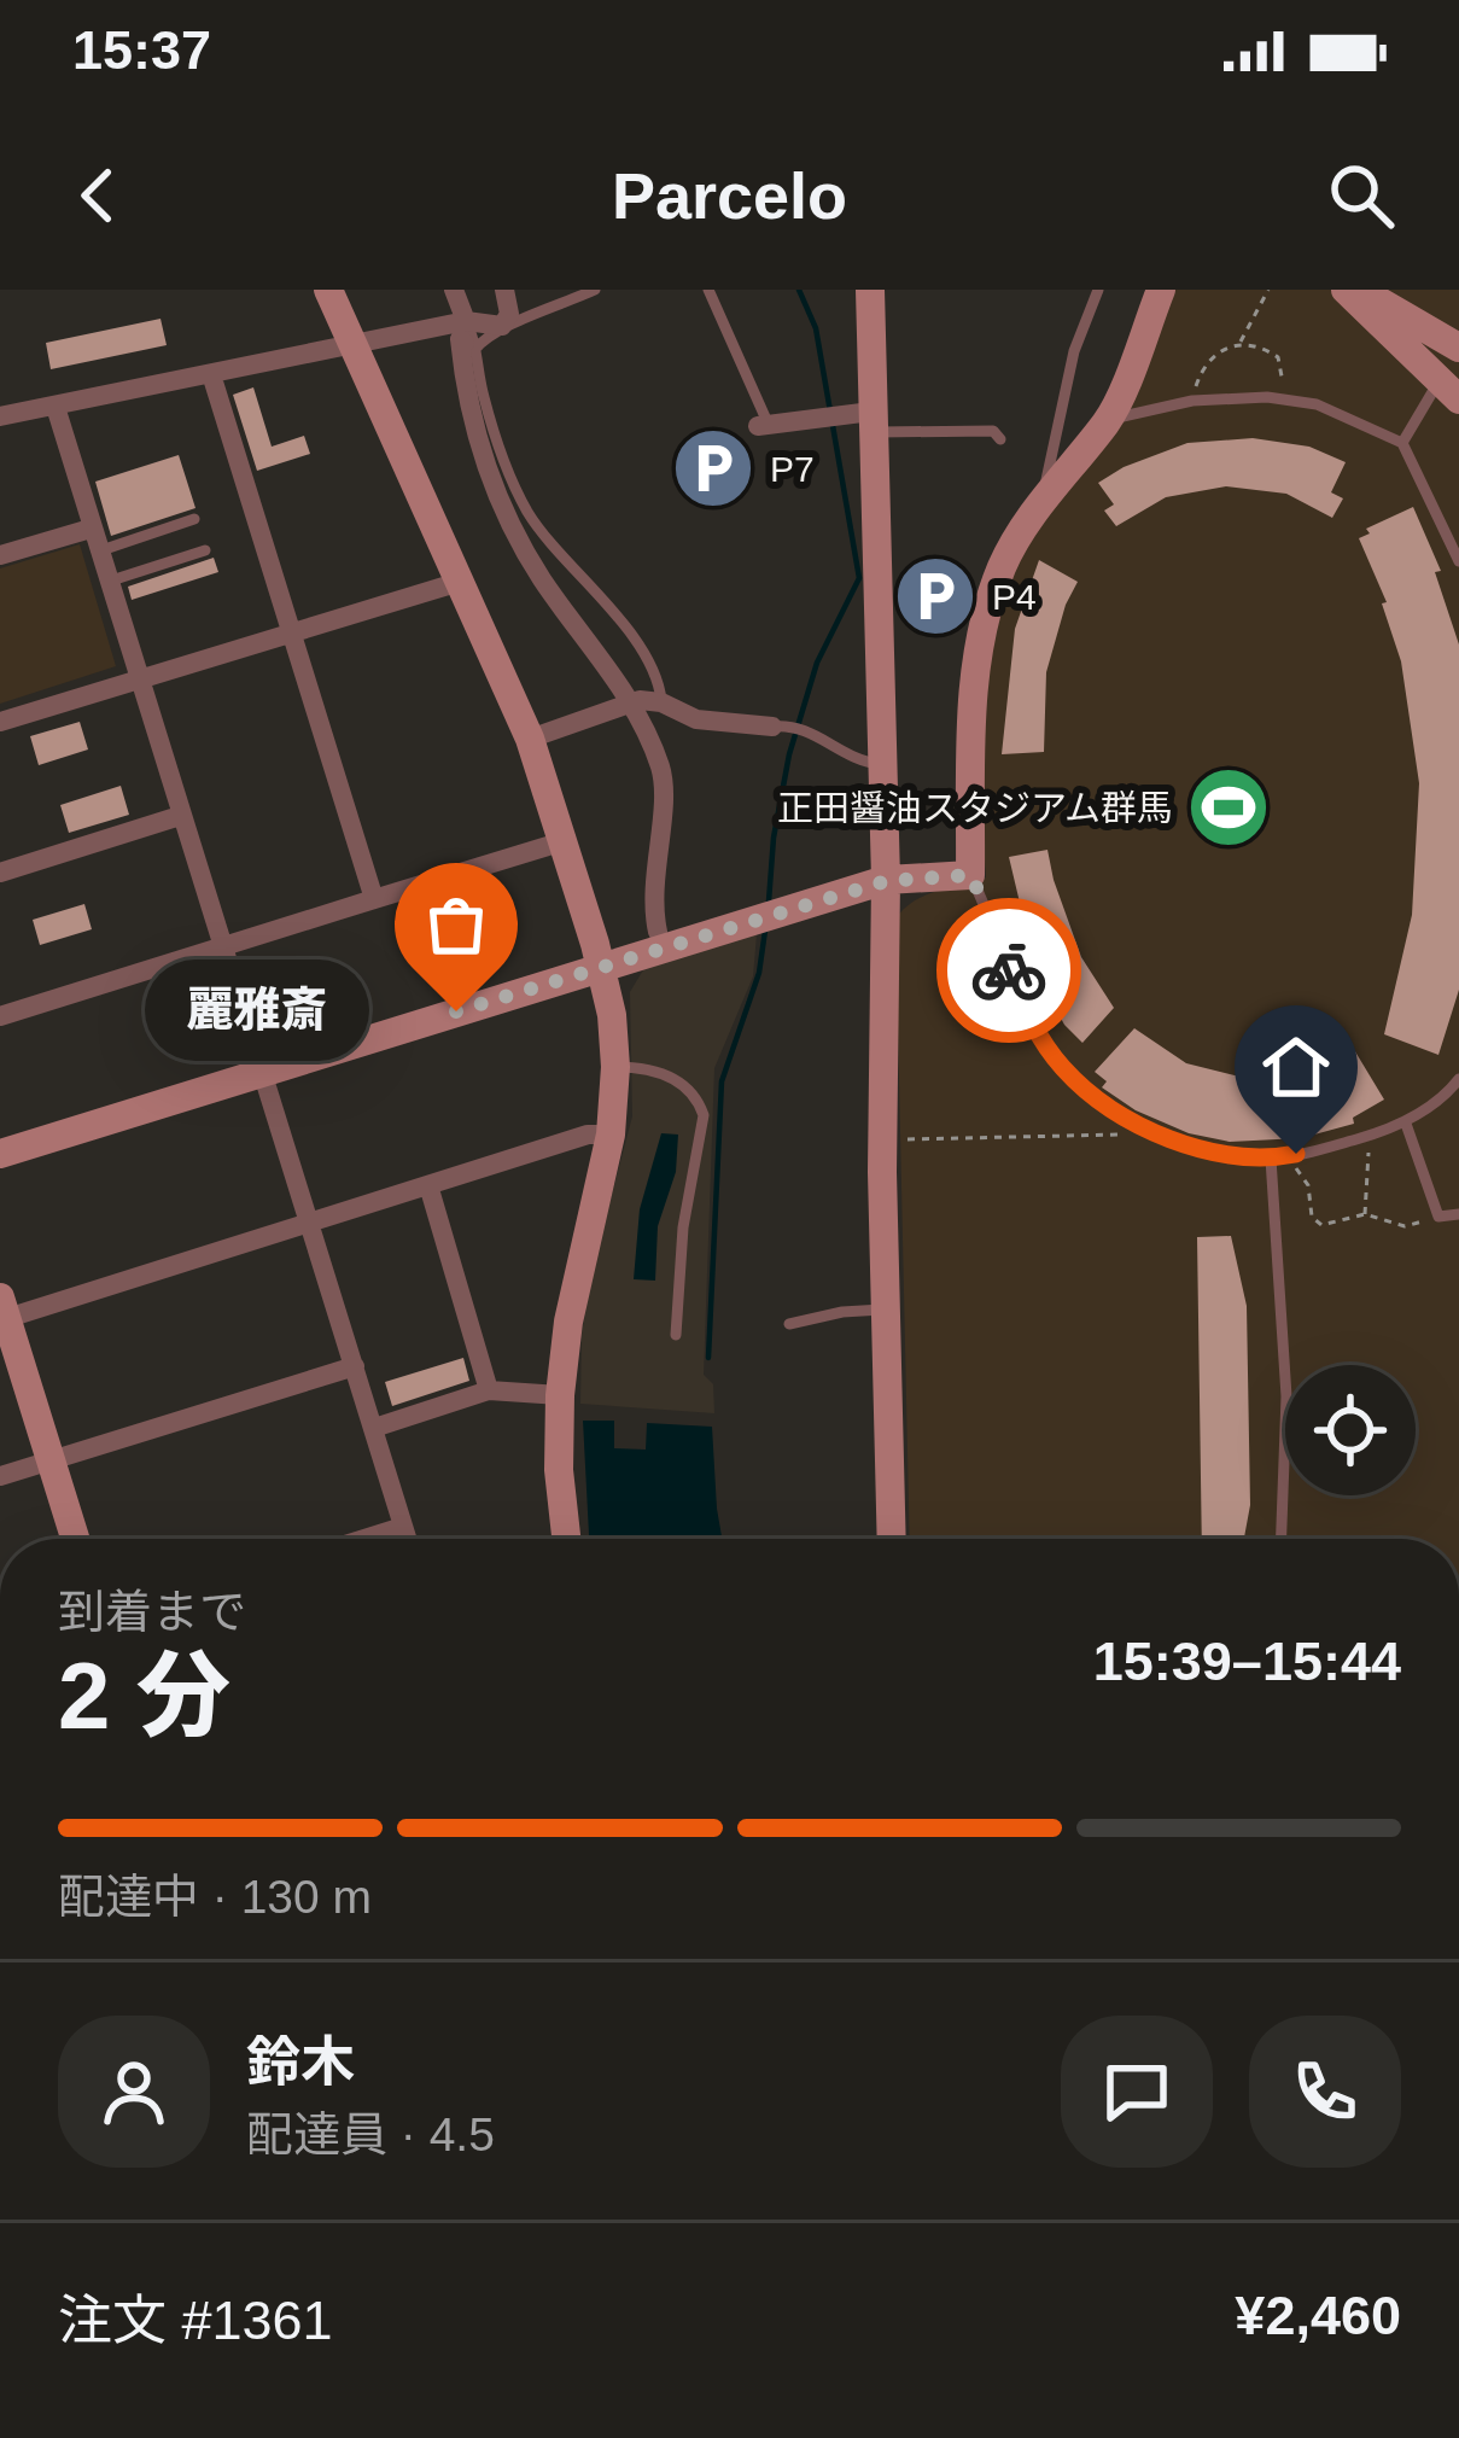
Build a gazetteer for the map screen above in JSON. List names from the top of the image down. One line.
{"places":{"parking":["P7","P4"],"sports":["正田醤油スタジアム群馬"],"other":["麗雅斎"]},"page":{"status":"15:37","header":"Parcelo","bubble":"麗雅斎","heading":["2 分","到着まで","15:39–15:44"],"panel":["鈴木","配達員 · 4.5","注文 #1361","¥2,460"],"bar":"配達中 · 130 m"}}
